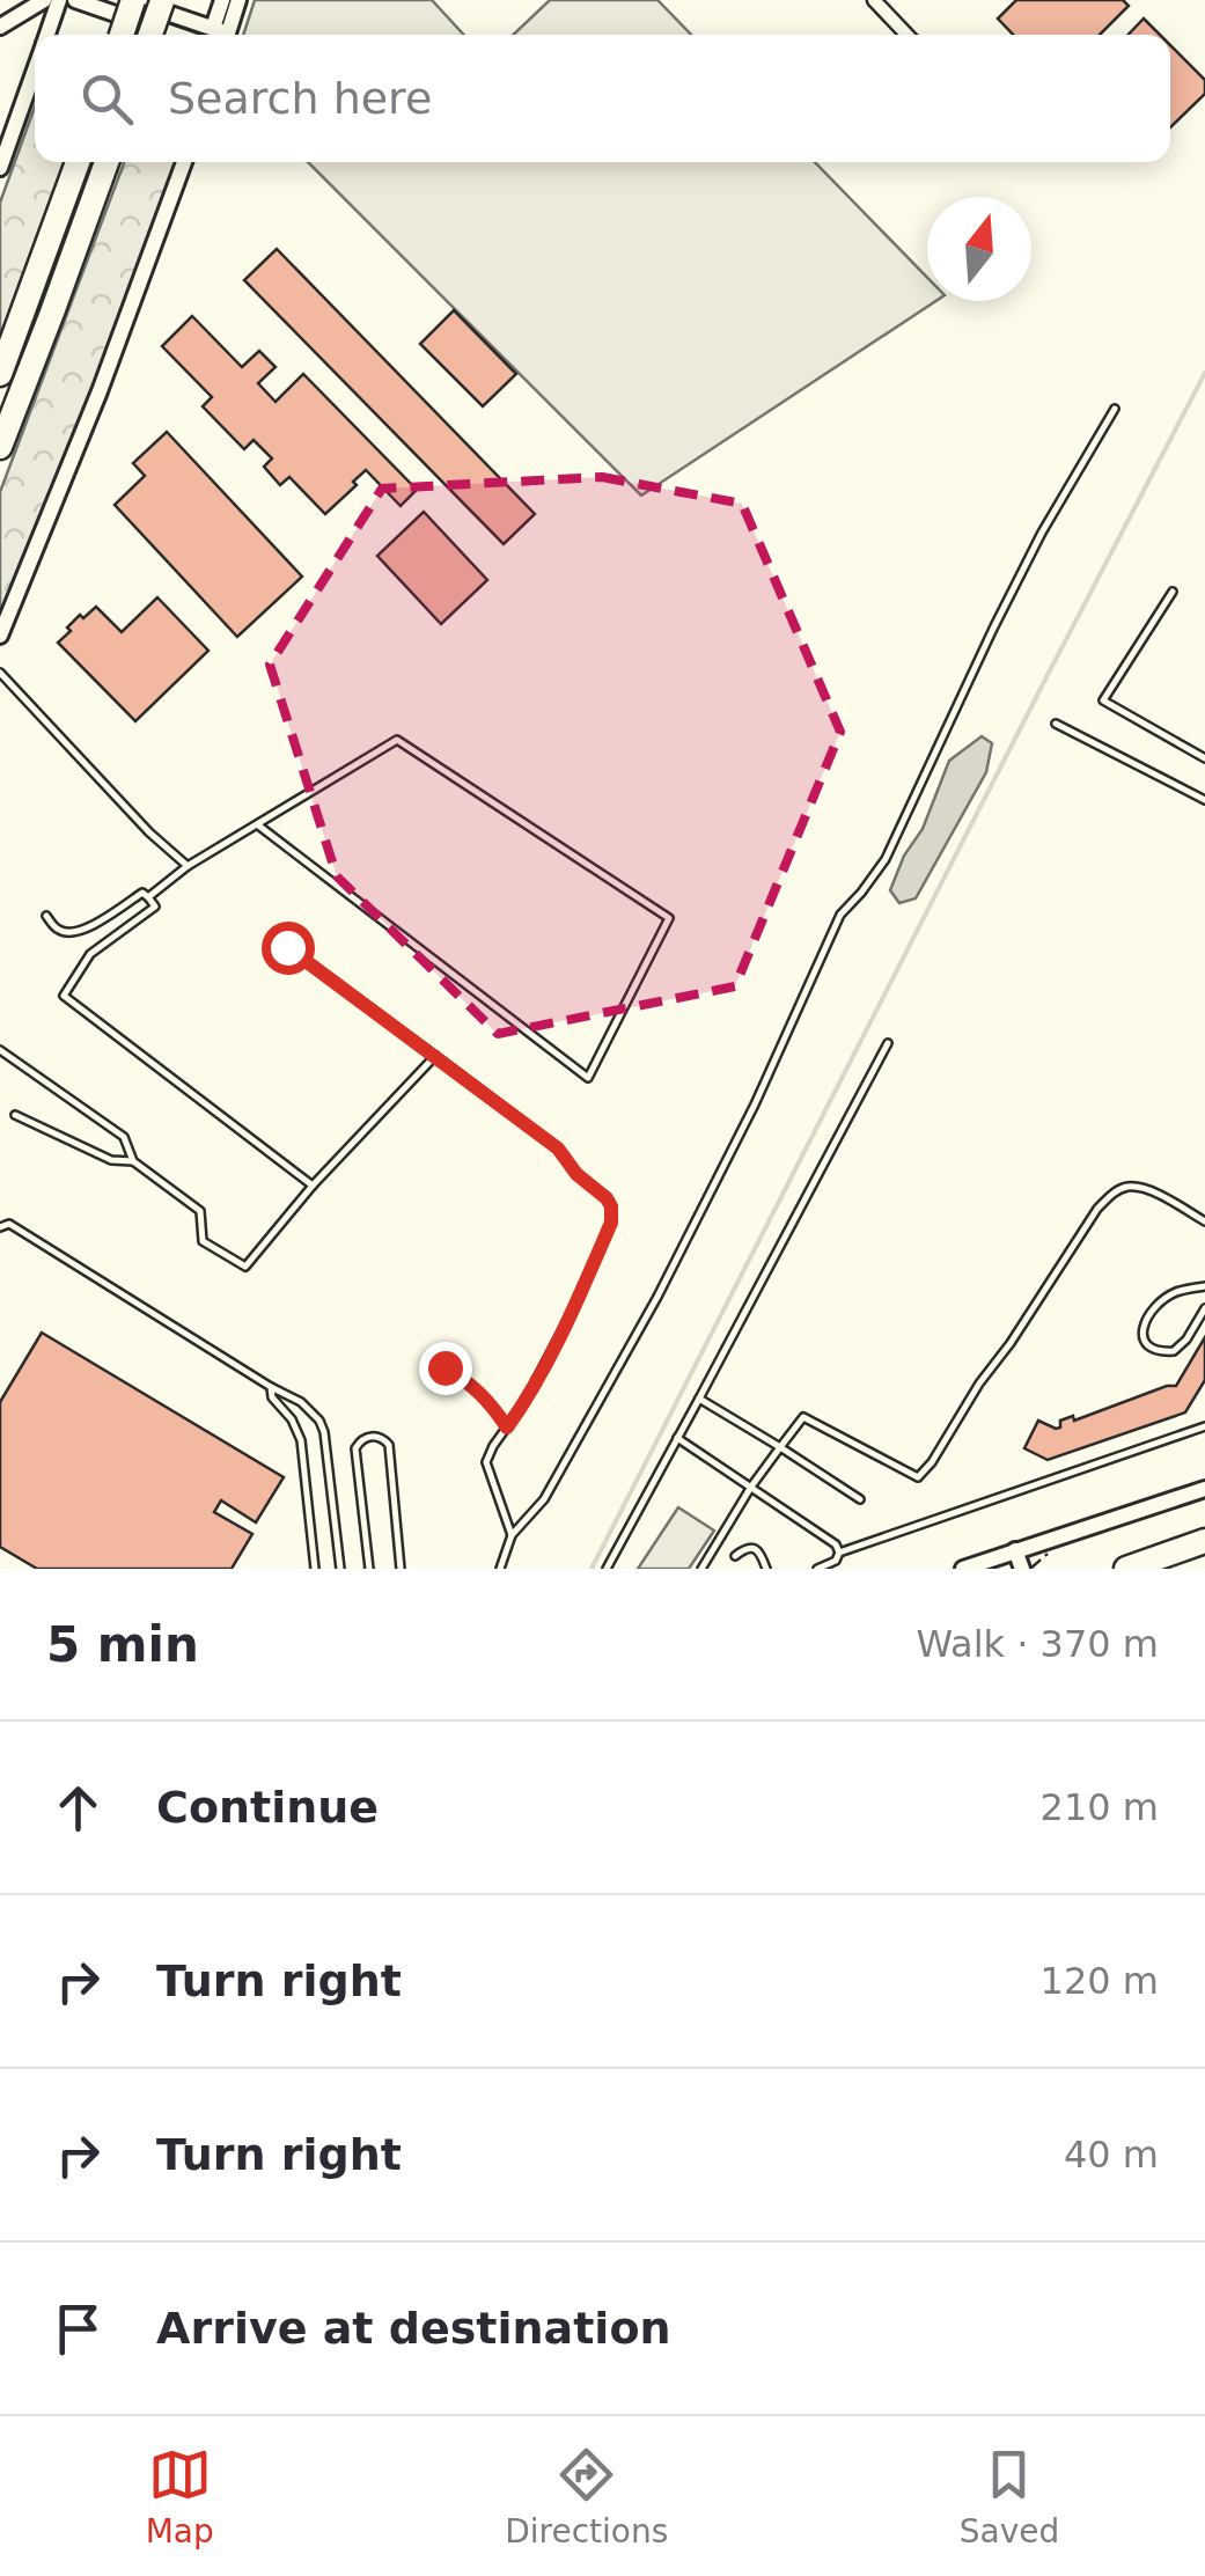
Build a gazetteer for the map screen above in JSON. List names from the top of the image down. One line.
{"north":"top","page":{"search":"Search here","heading":["5 min","Walk · 370 m"],"list":[["Continue","210 m"],["Turn right","120 m"],["Turn right","40 m"],"Arrive at destination"],"nav":["Map","Directions","Saved"]}}
